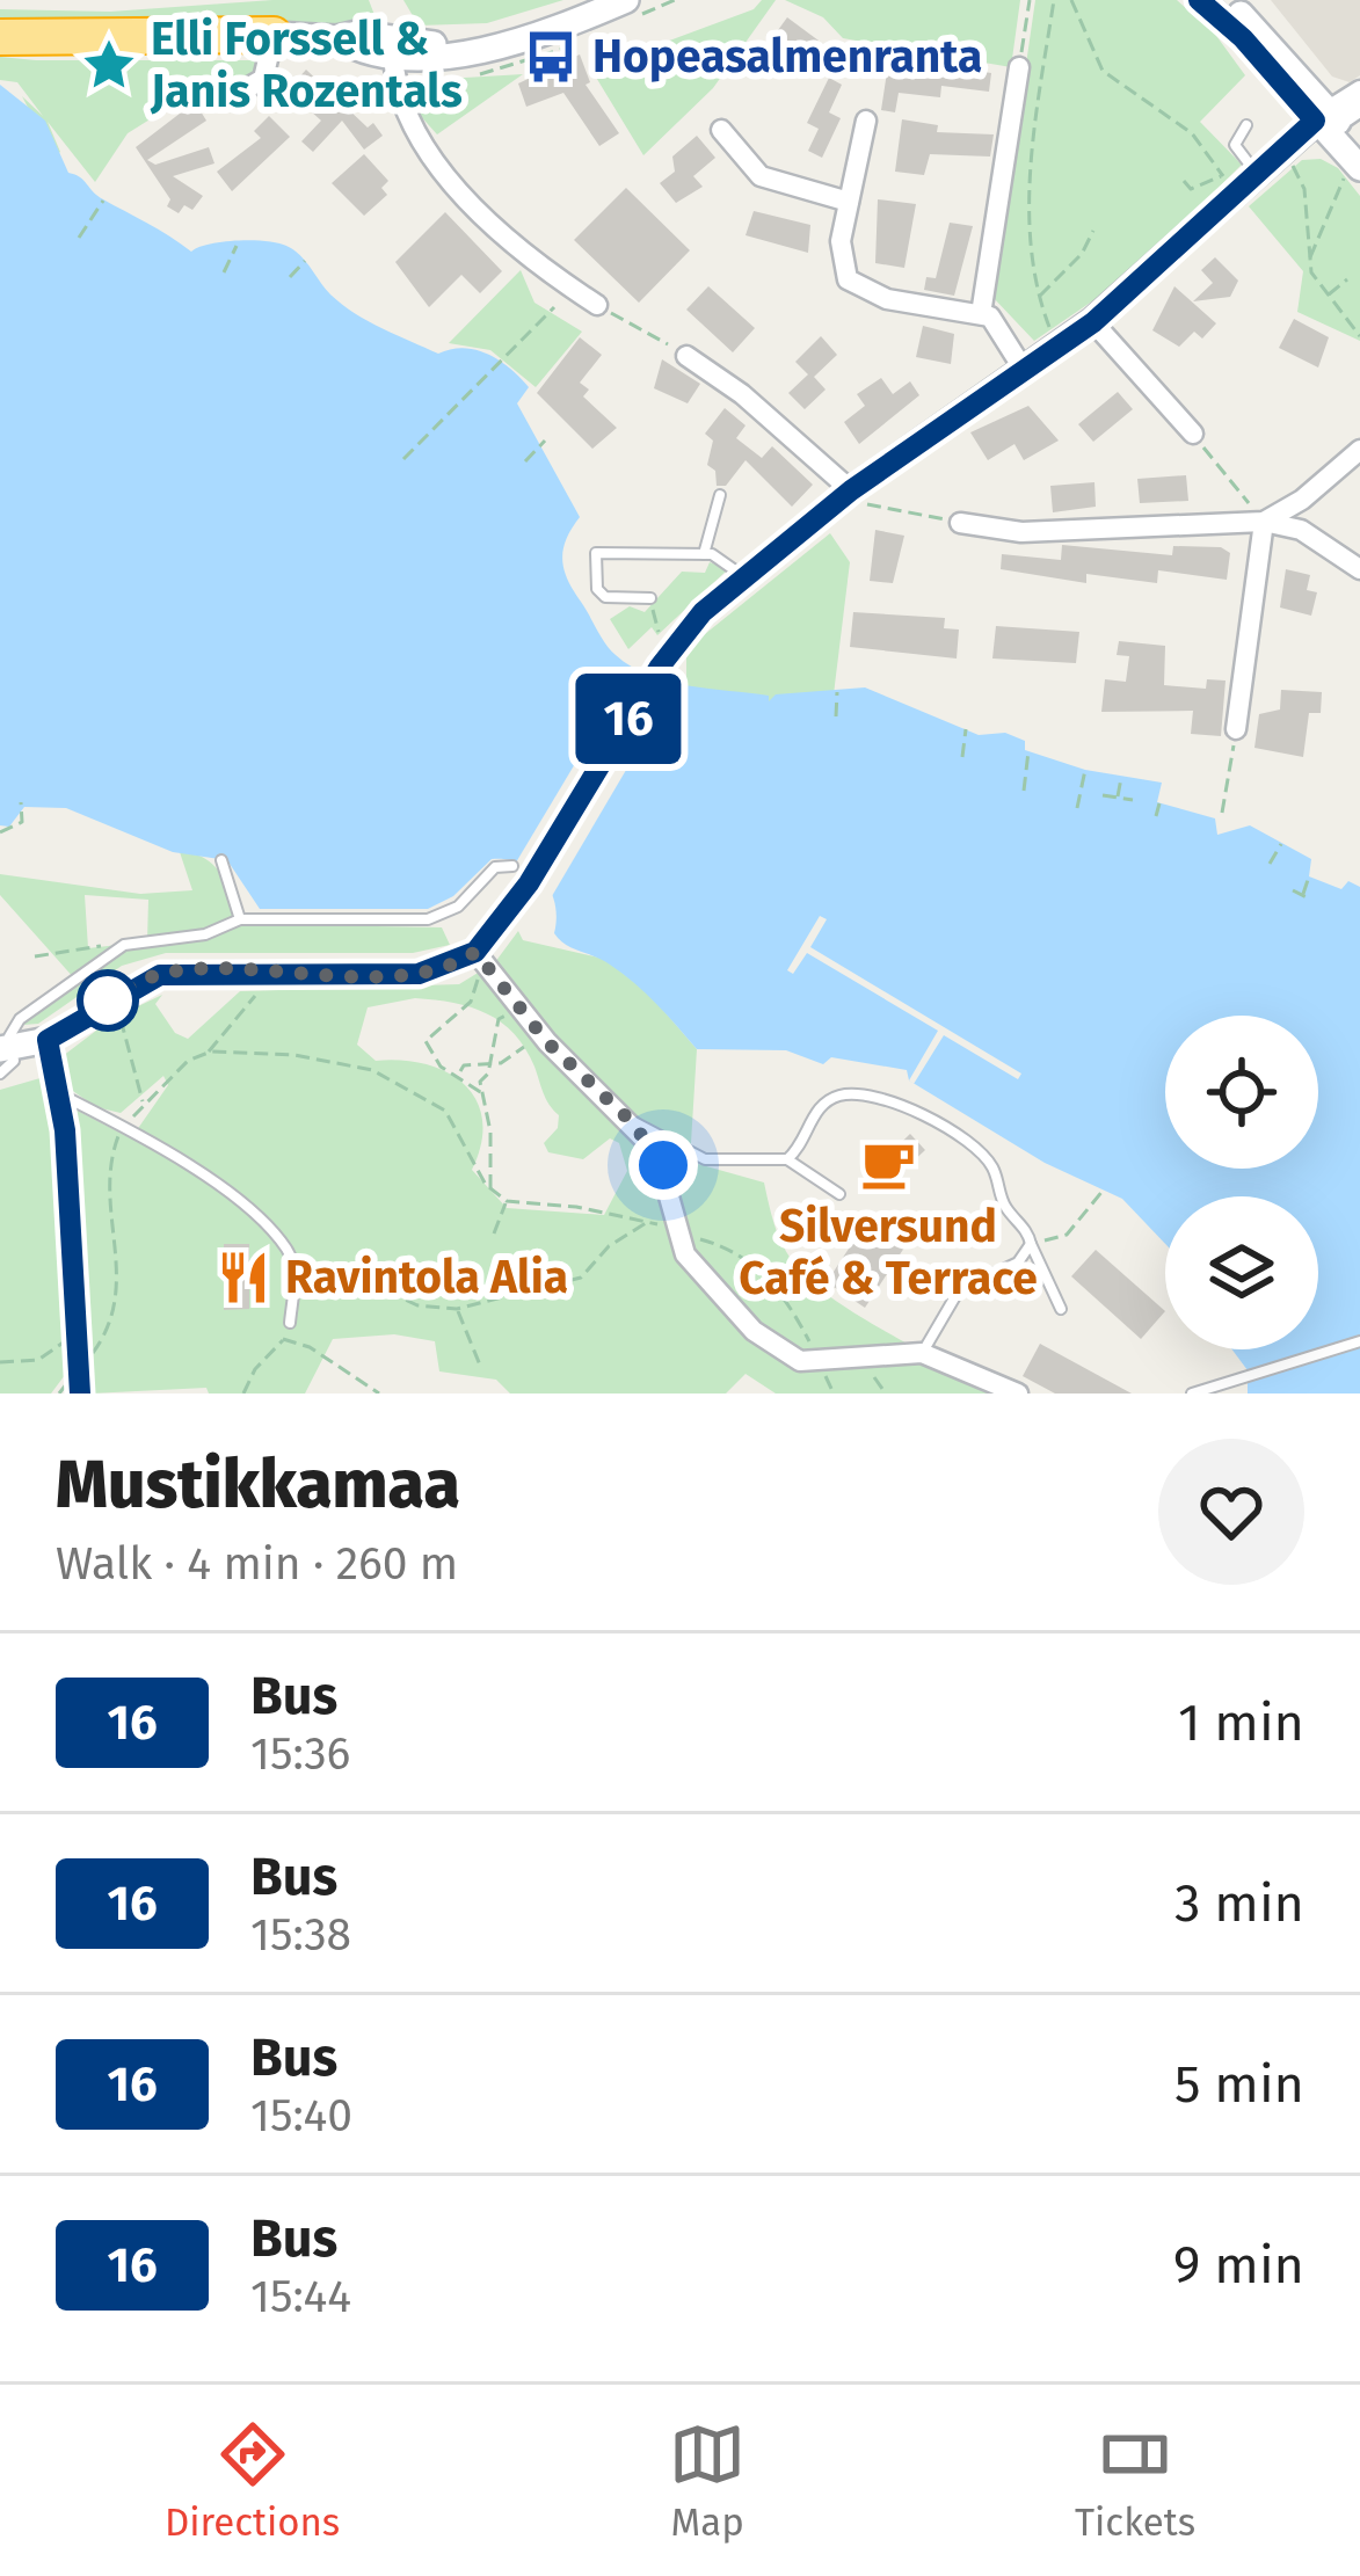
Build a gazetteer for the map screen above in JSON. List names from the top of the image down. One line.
{"places":{"bus stop":["Hopeasalmenranta"],"place":["Elli Forssell & Janis Rozentals"],"cafe":["Silversund Café & Terrace"],"restaurant":["Ravintola Alia"]},"lines":["bus line 16"],"page":{"on_map":"16","heading":["Mustikkamaa","Walk · 4 min · 260 m"],"list":[{"mark":"16","name":"Bus","note":"15:36","value":"1 min"},{"mark":"16","name":"Bus","note":"15:38","value":"3 min"},{"mark":"16","name":"Bus","note":"15:40","value":"5 min"},{"mark":"16","name":"Bus","note":"15:44","value":"9 min"}],"tabs":["Directions","Map","Tickets"]}}
